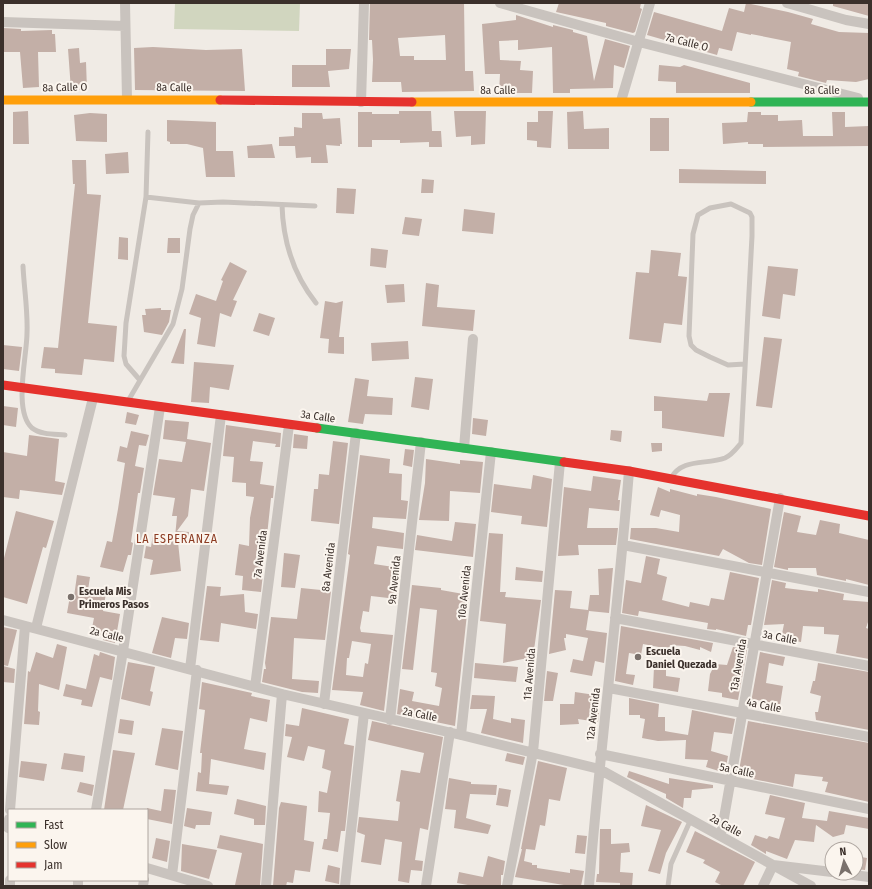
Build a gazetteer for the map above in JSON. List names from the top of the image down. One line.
{"streets":{"street":["7a Calle O","8a Calle O","8a Calle","3a Calle","7a Avenida","8a Avenida","9a Avenida","10a Avenida","2a Calle","13a Avenida","11a Avenida","4a Calle","12a Avenida","5a Calle"]},"crossings":[["7a Calle O","8a Calle"],["8a Calle O","8a Calle"],["3a Calle","7a Avenida"],["3a Calle","8a Avenida"],["3a Calle","9a Avenida"],["3a Calle","10a Avenida"],["3a Calle","13a Avenida"],["3a Calle","11a Avenida"],["3a Calle","12a Avenida"],["7a Avenida","2a Calle"],["8a Avenida","2a Calle"],["9a Avenida","2a Calle"],["10a Avenida","2a Calle"],["2a Calle","13a Avenida"],["2a Calle","11a Avenida"],["2a Calle","12a Avenida"],["13a Avenida","4a Calle"],["13a Avenida","5a Calle"],["4a Calle","12a Avenida"],["12a Avenida","5a Calle"]],"districts":["LA ESPERANZA"],"places":["Escuela Mis Primeros Pasos","Escuela Daniel Quezada"],"legend":["Fast","Slow","Jam"],"north":"top"}
